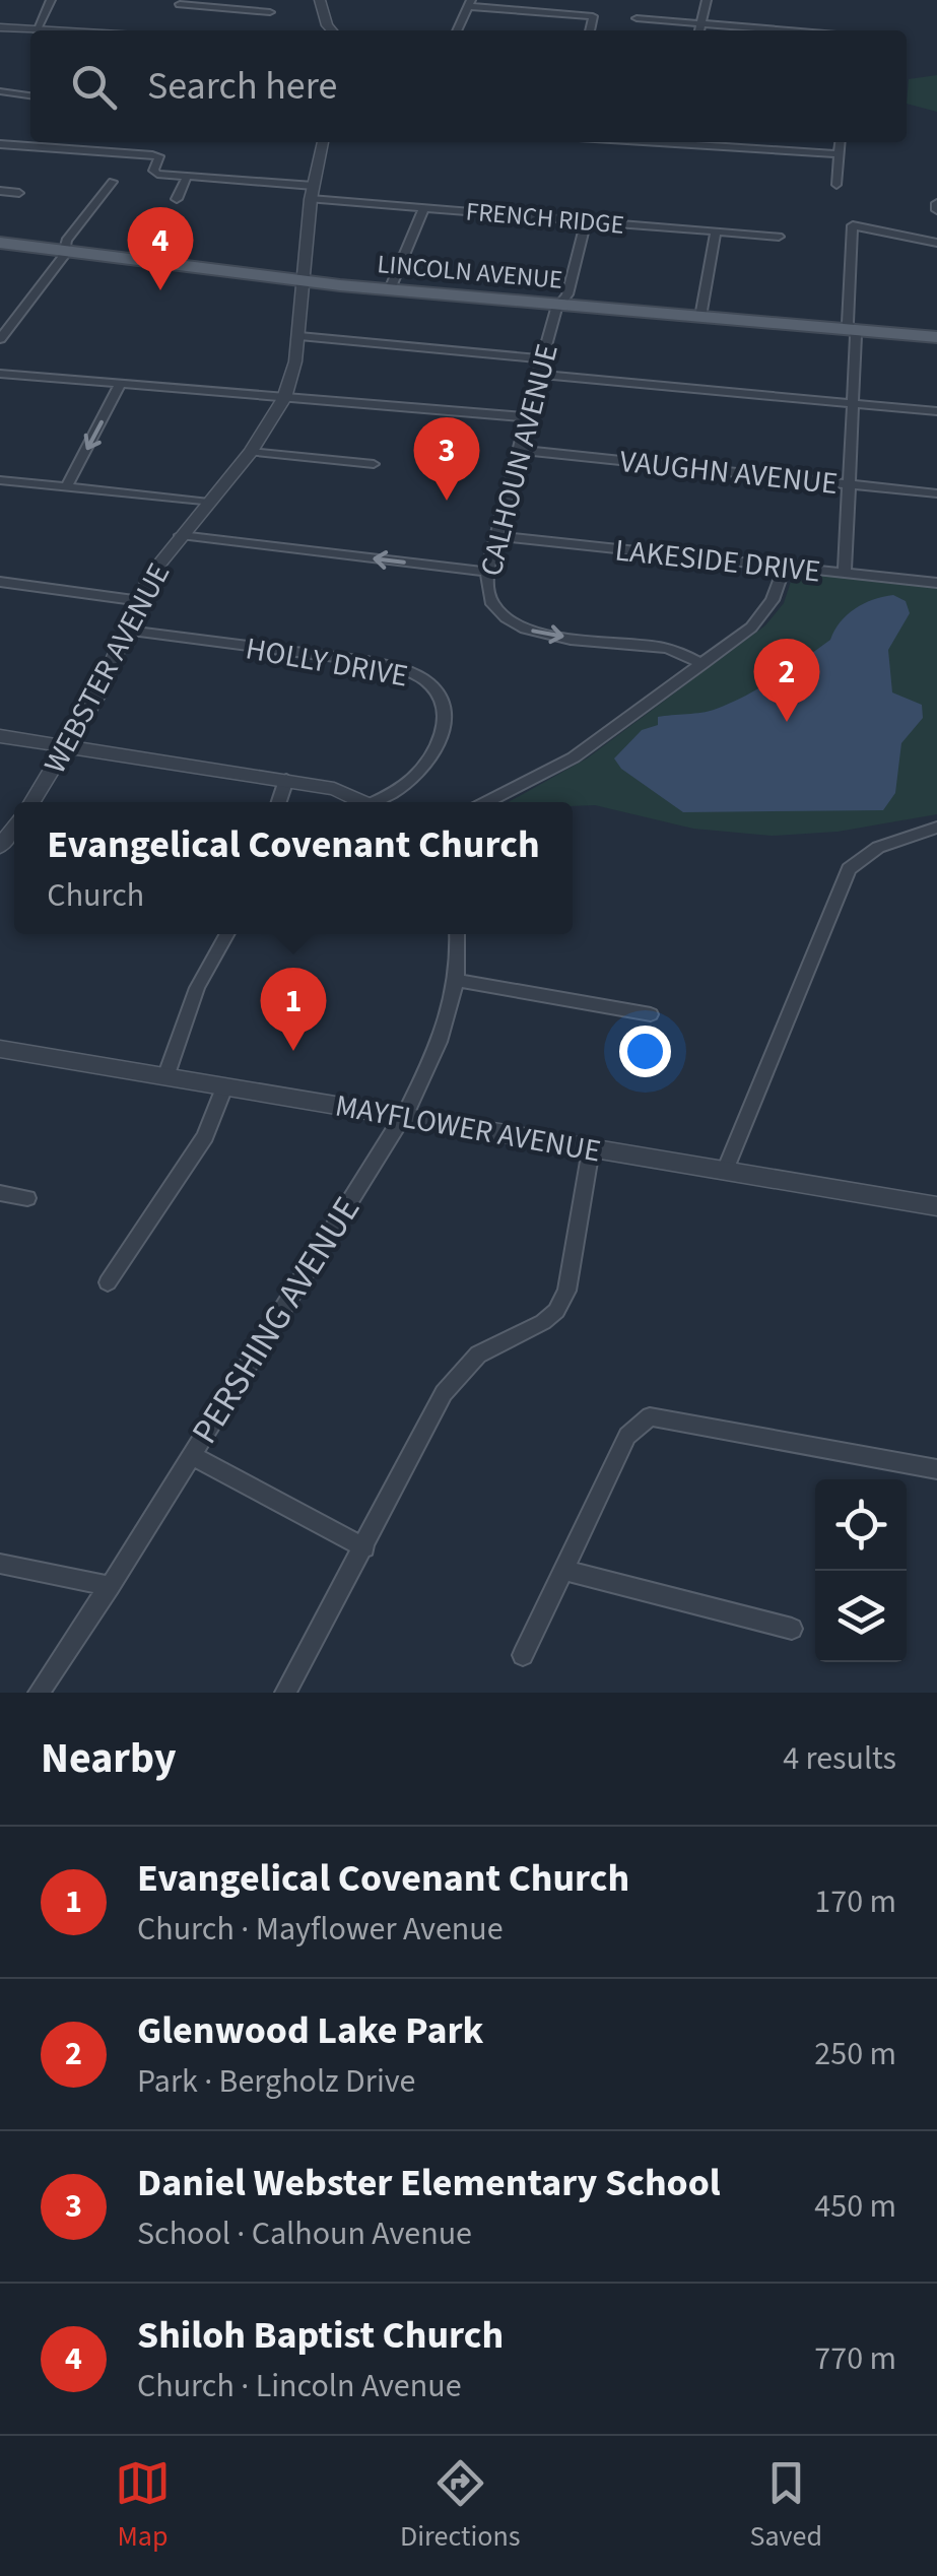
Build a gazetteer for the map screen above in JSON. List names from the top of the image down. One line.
{"streets":{"main road":["LINCOLN AVENUE"],"street":["FRENCH RIDGE","CALHOUN AVENUE","VAUGHN AVENUE","LAKESIDE DRIVE","HOLLY DRIVE","WEBSTER AVENUE","MAYFLOWER AVENUE","PERSHING AVENUE"]},"crossings":[["FRENCH RIDGE","CALHOUN AVENUE"],["FRENCH RIDGE","WEBSTER AVENUE"],["LINCOLN AVENUE","CALHOUN AVENUE"],["LINCOLN AVENUE","WEBSTER AVENUE"],["CALHOUN AVENUE","VAUGHN AVENUE"],["CALHOUN AVENUE","LAKESIDE DRIVE"],["HOLLY DRIVE","WEBSTER AVENUE"],["MAYFLOWER AVENUE","PERSHING AVENUE"]],"one_way":["CALHOUN AVENUE"],"page":{"search":"Search here","pins":["4","3","2","1"],"popup":["Evangelical Covenant Church","Church"],"heading":["Nearby","4 results"],"list":[{"mark":"1","name":"Evangelical Covenant Church","note":"Church · Mayflower Avenue","value":"170 m"},{"mark":"2","name":"Glenwood Lake Park","note":"Park · Bergholz Drive","value":"250 m"},{"mark":"3","name":"Daniel Webster Elementary School","note":"School · Calhoun Avenue","value":"450 m"},{"mark":"4","name":"Shiloh Baptist Church","note":"Church · Lincoln Avenue","value":"770 m"}],"nav":["Map","Directions","Saved"]}}
